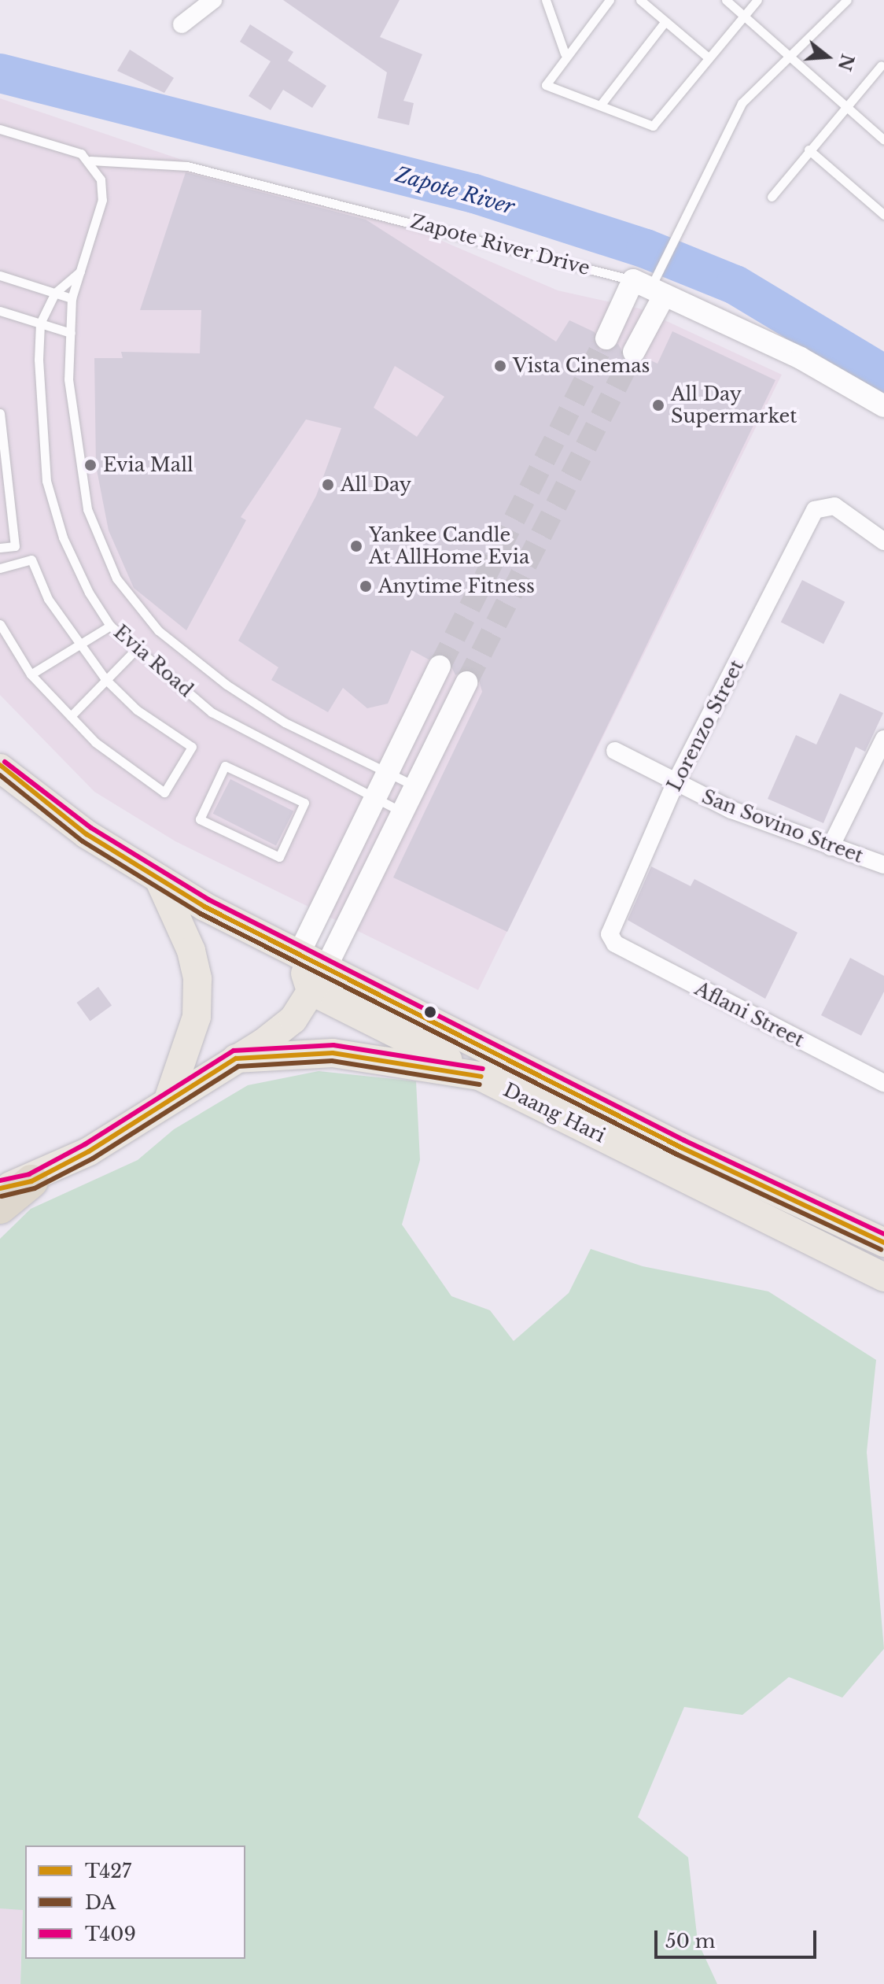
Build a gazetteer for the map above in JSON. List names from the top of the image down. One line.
{"streets":{"main road":["Daang Hari"],"street":["Zapote River Drive","Lorenzo Street","San Sovino Street","Aflani Street"],"lane":["Evia Road"]},"crossings":[["Lorenzo Street","San Sovino Street"],["Lorenzo Street","Aflani Street"]],"water":["Zapote River"],"places":["Vista Cinemas","All Day Supermarket","Evia Mall","All Day","Yankee Candle At AllHome Evia","Anytime Fitness"],"lines":["transit line T409","transit line T427","transit line DA"],"legend":["T427","DA","T409"],"scale_bar":"50 m","north":"right"}
